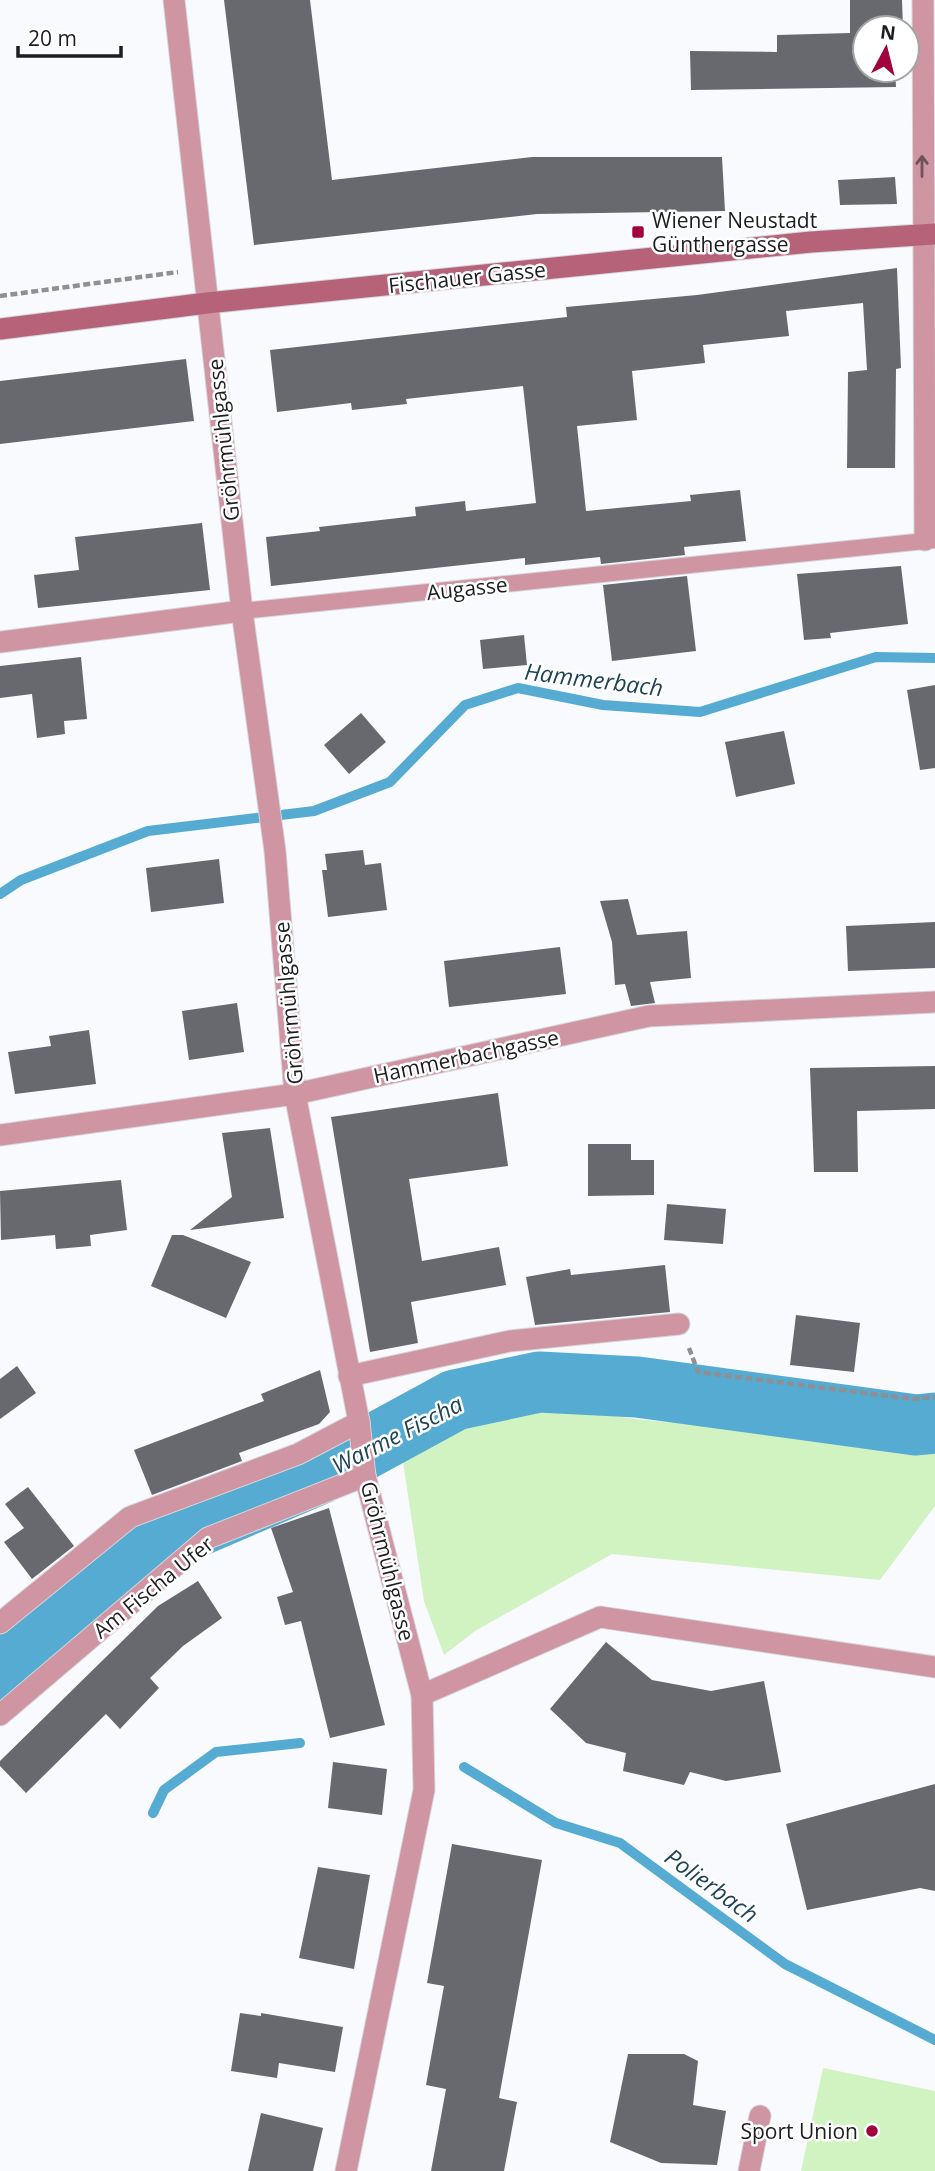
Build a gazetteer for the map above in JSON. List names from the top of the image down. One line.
{"streets":{"main road":["Fischauer Gasse"],"street":["Gröhrmühlgasse","Augasse","Hammerbachgasse","Am Fischa Ufer"]},"crossings":[["Fischauer Gasse","Gröhrmühlgasse"],["Gröhrmühlgasse","Augasse"],["Gröhrmühlgasse","Hammerbachgasse"],["Gröhrmühlgasse","Am Fischa Ufer"]],"water":["Hammerbach","Warme Fischa","Polierbach"],"places":{"transit":["Wiener Neustadt Günthergasse"],"other":["Sport Union"]},"scale_bar":"20 m","north":"top"}
